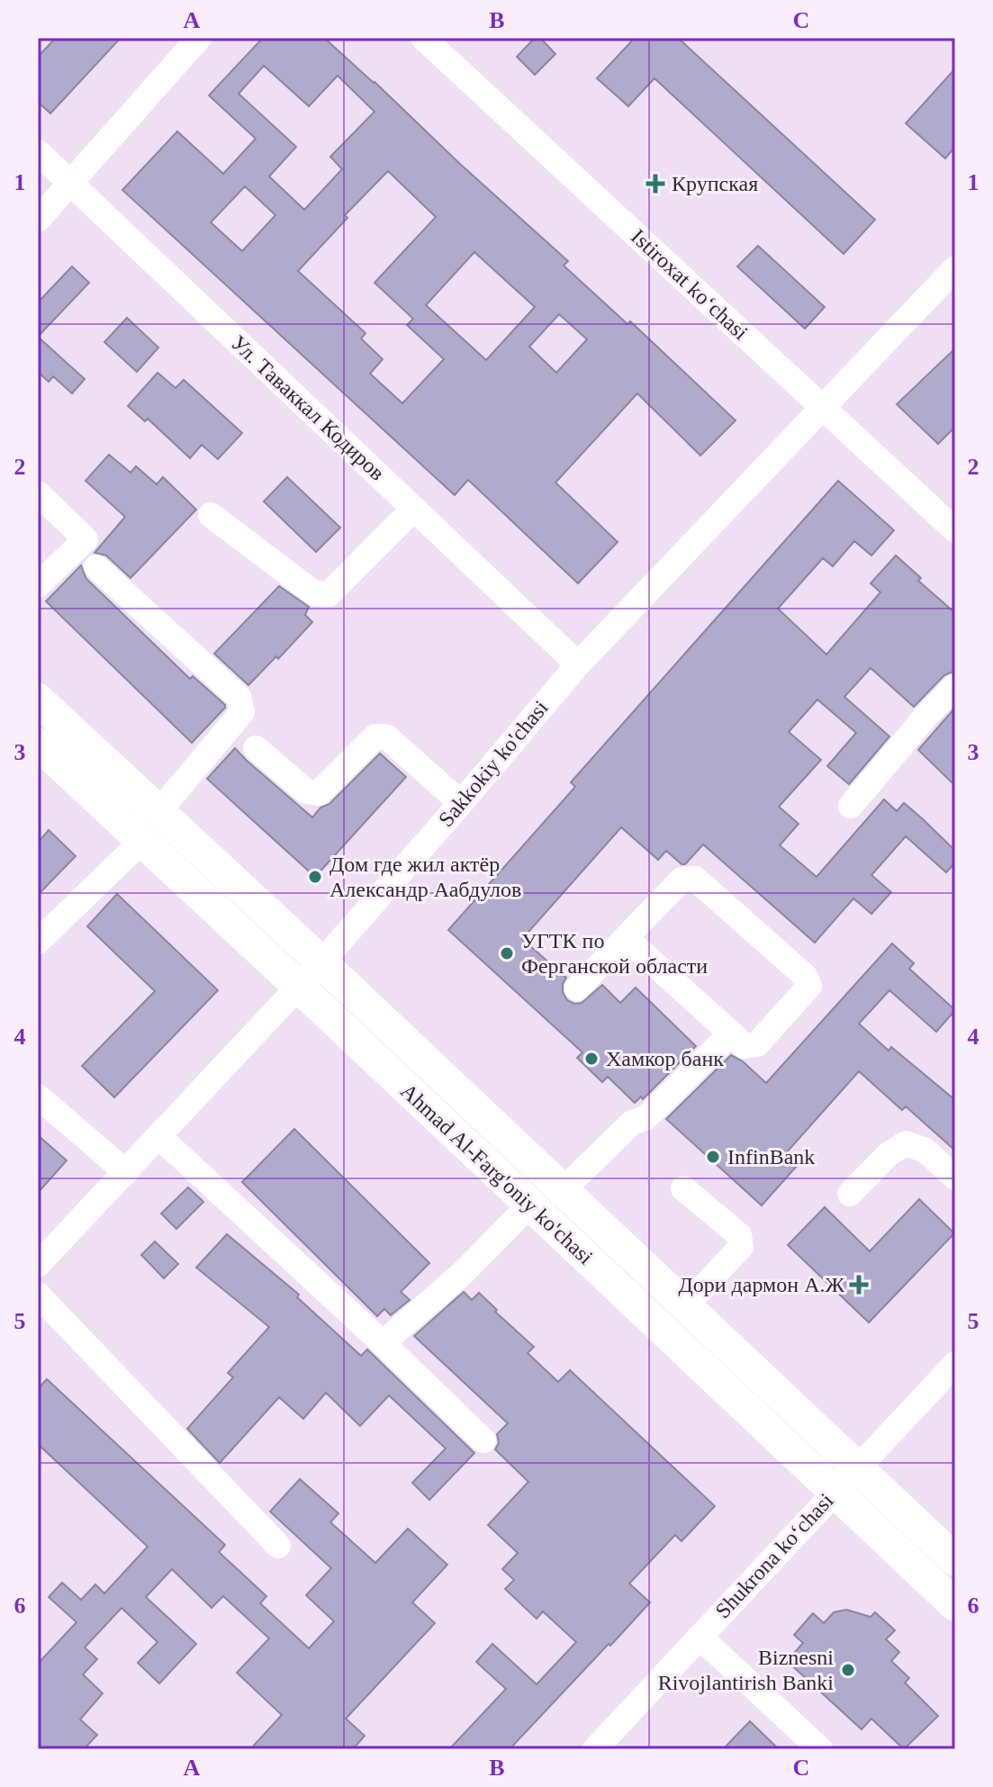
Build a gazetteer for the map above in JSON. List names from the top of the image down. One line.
{"streets":{"main road":["Ahmad Al-Farg'oniy ko'chasi"],"street":["Istiroxat koʻchasi","Ул. Таваккал Кодиров","Sakkokiy ko'chasi","Shukrona koʻchasi"]},"crossings":[["Istiroxat koʻchasi","Sakkokiy ko'chasi"],["Ул. Таваккал Кодиров","Sakkokiy ko'chasi"],["Sakkokiy ko'chasi","Ahmad Al-Farg'oniy ko'chasi"],["Ahmad Al-Farg'oniy ko'chasi","Shukrona koʻchasi"]],"places":{"health":["Крупская","Дори дармон А.Ж"],"other":["Дом где жил актёр Александр Аабдулов","УГТК по Ферганской области","Хамкор банк","InfinBank","Biznesni Rivojlantirish Banki"]},"grid":{"columns":["A","B","C"],"rows":["1","2","3","4","5","6"]}}
